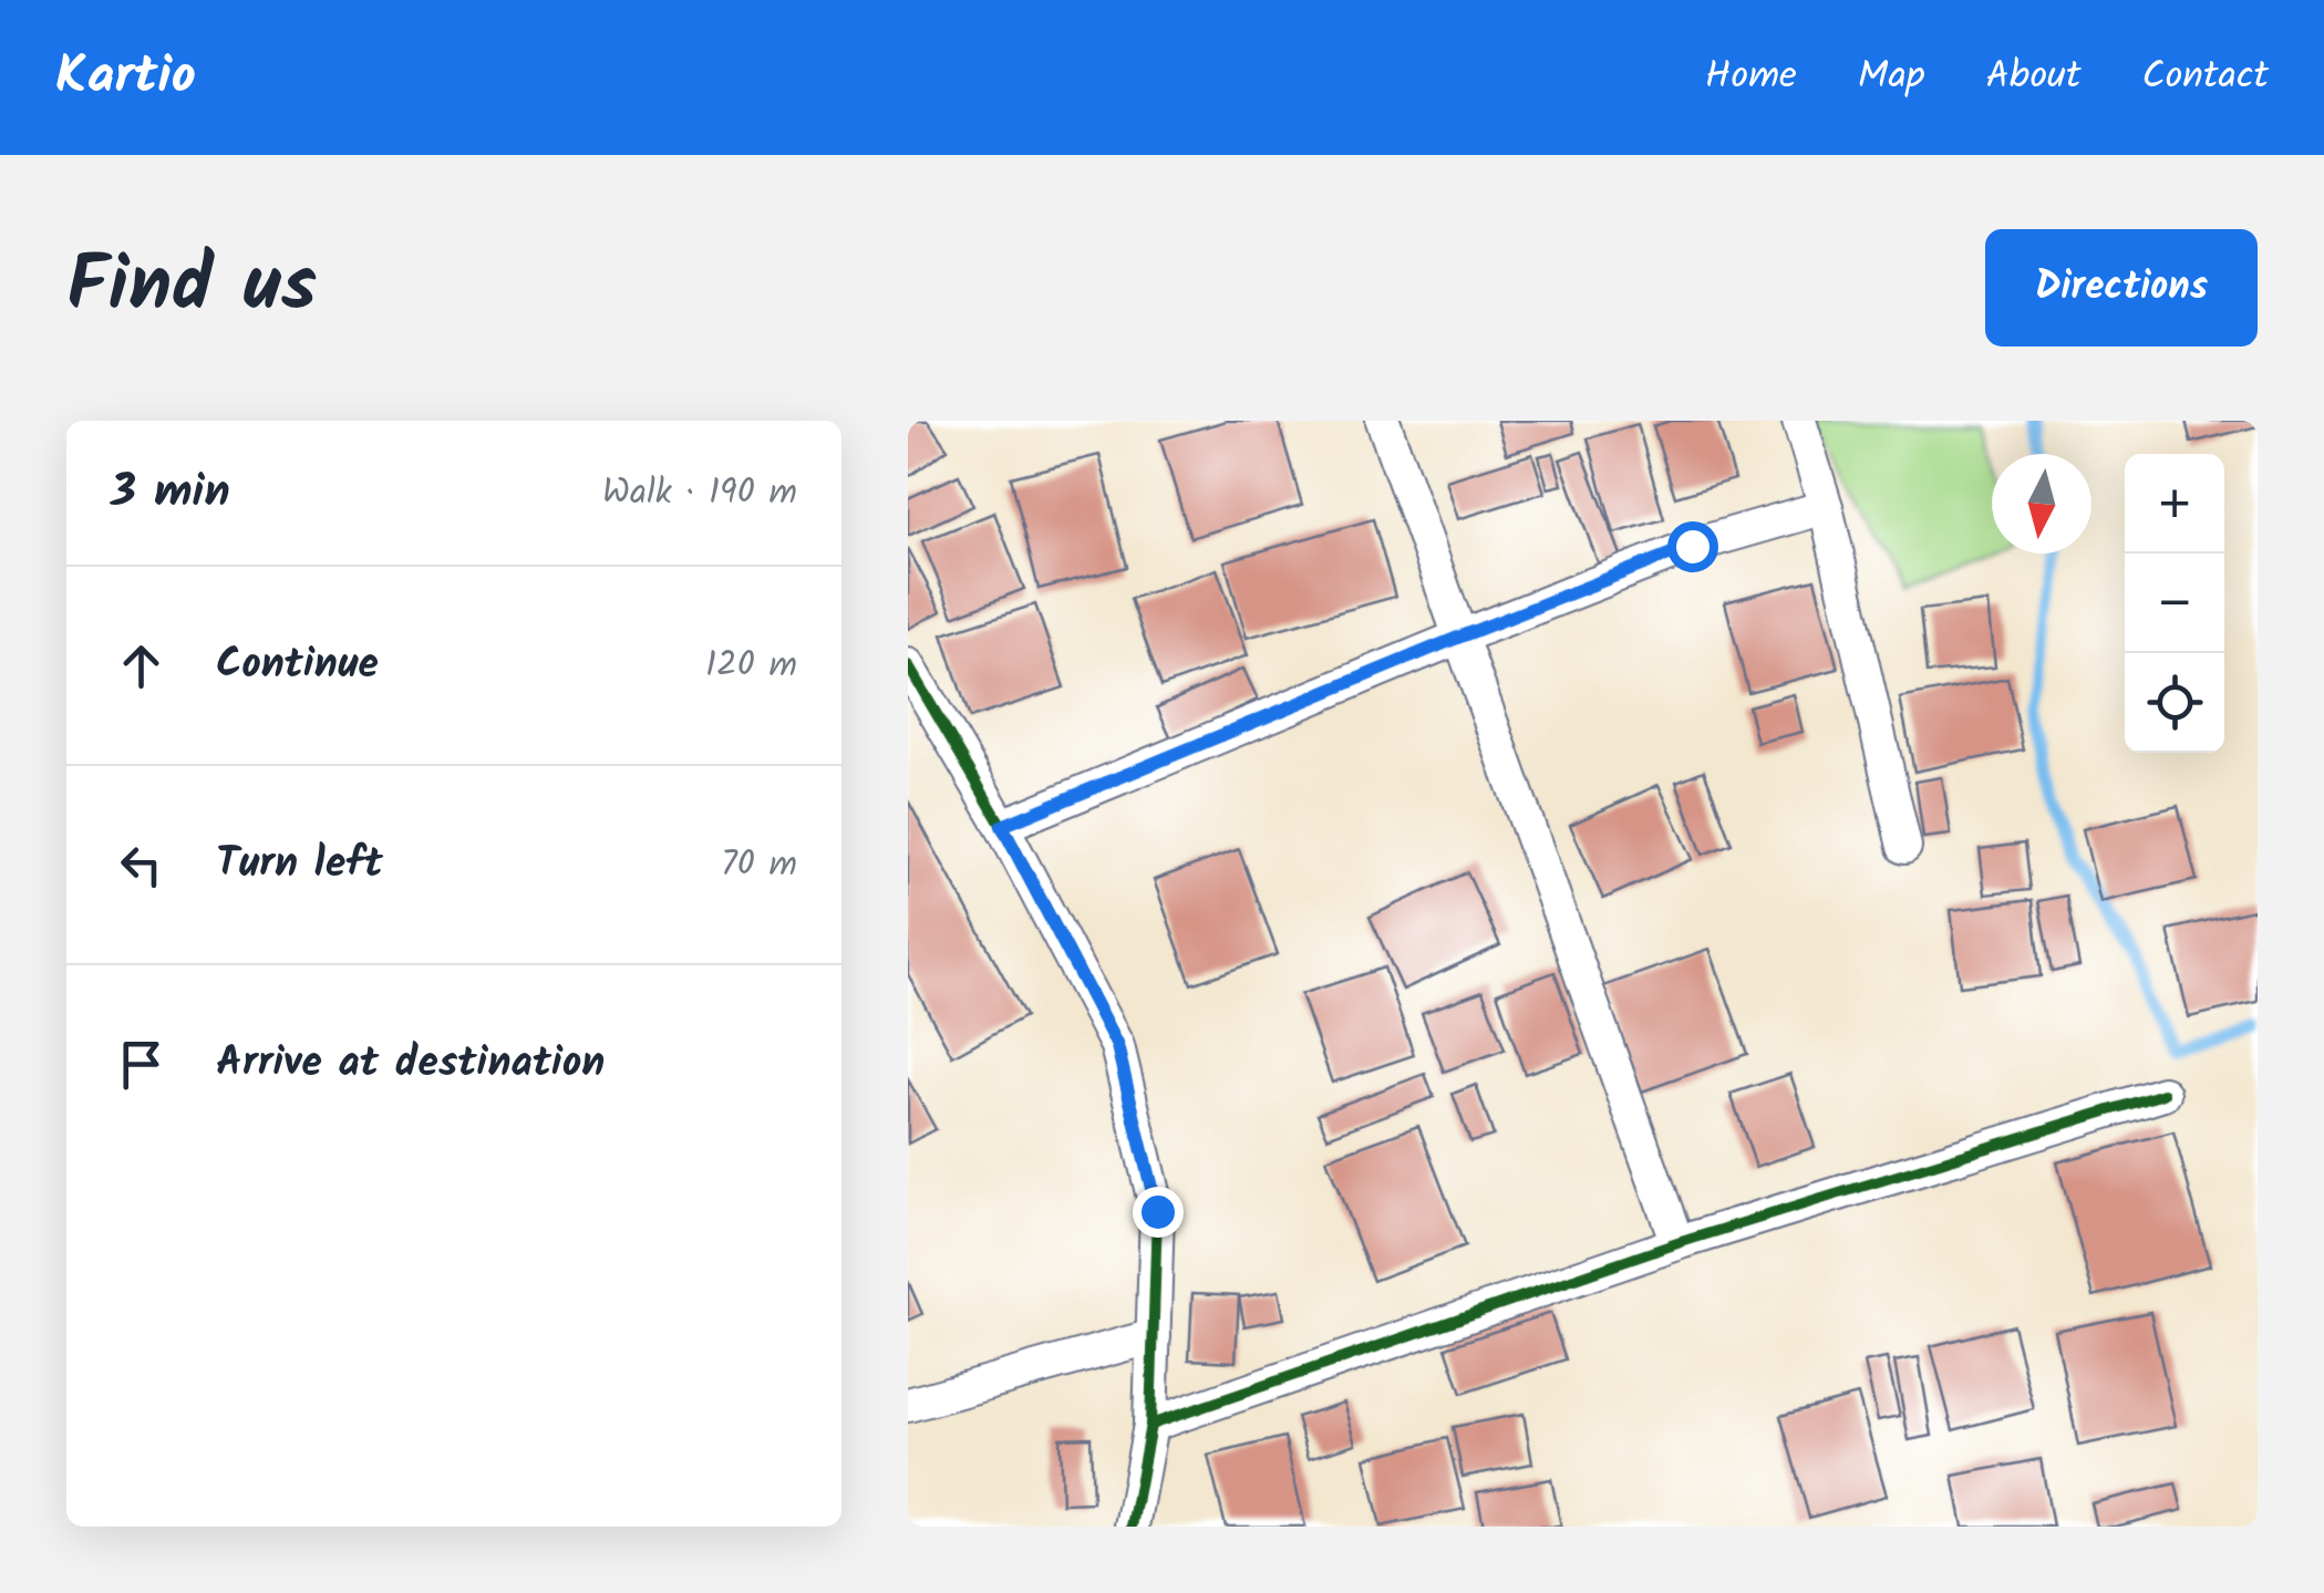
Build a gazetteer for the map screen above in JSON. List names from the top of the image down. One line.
{"north":"bottom","page":{"header":"Kartio","nav":["Home","Map","About","Contact"],"title":"Find us","buttons":"Directions","heading":["3 min","Walk · 190 m"],"map_buttons":["+","−"],"list":[["Continue","120 m"],["Turn left","70 m"],"Arrive at destination"]}}
